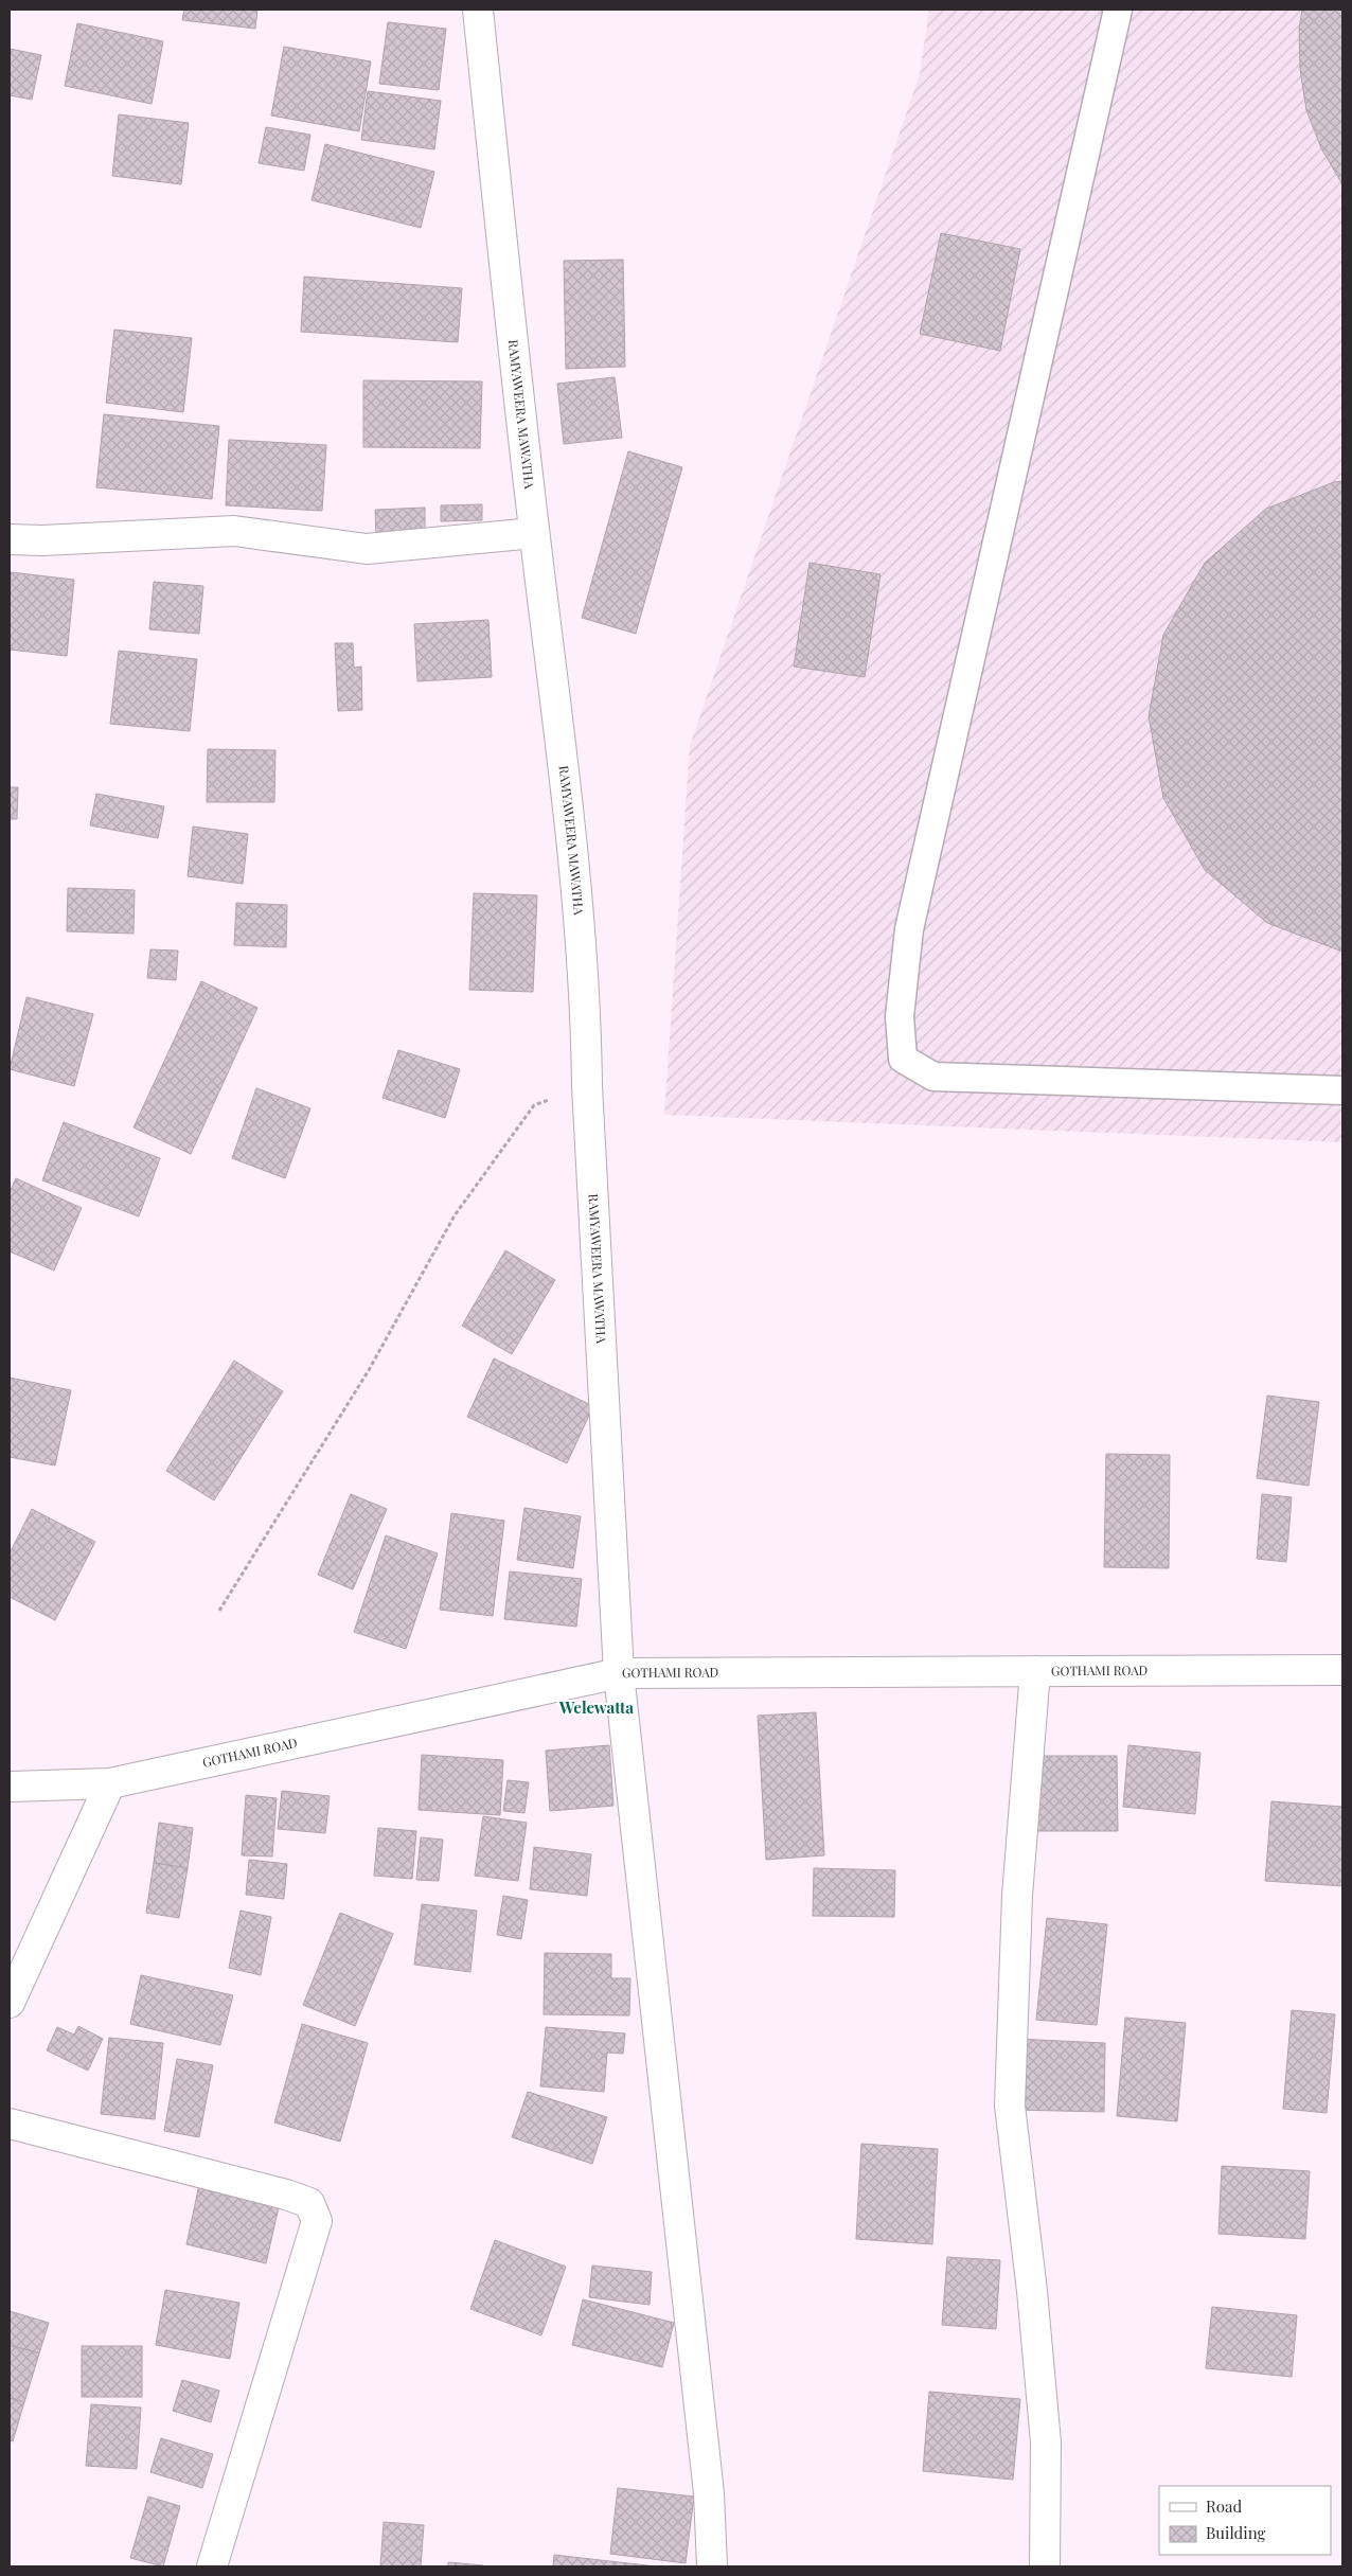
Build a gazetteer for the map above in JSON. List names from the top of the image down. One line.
{"streets":{"street":["RAMYAWEERA MAWATHA","GOTHAMI ROAD"]},"crossings":[["RAMYAWEERA MAWATHA","GOTHAMI ROAD"]],"districts":["Welewatta"],"legend":["Road","Building"]}
